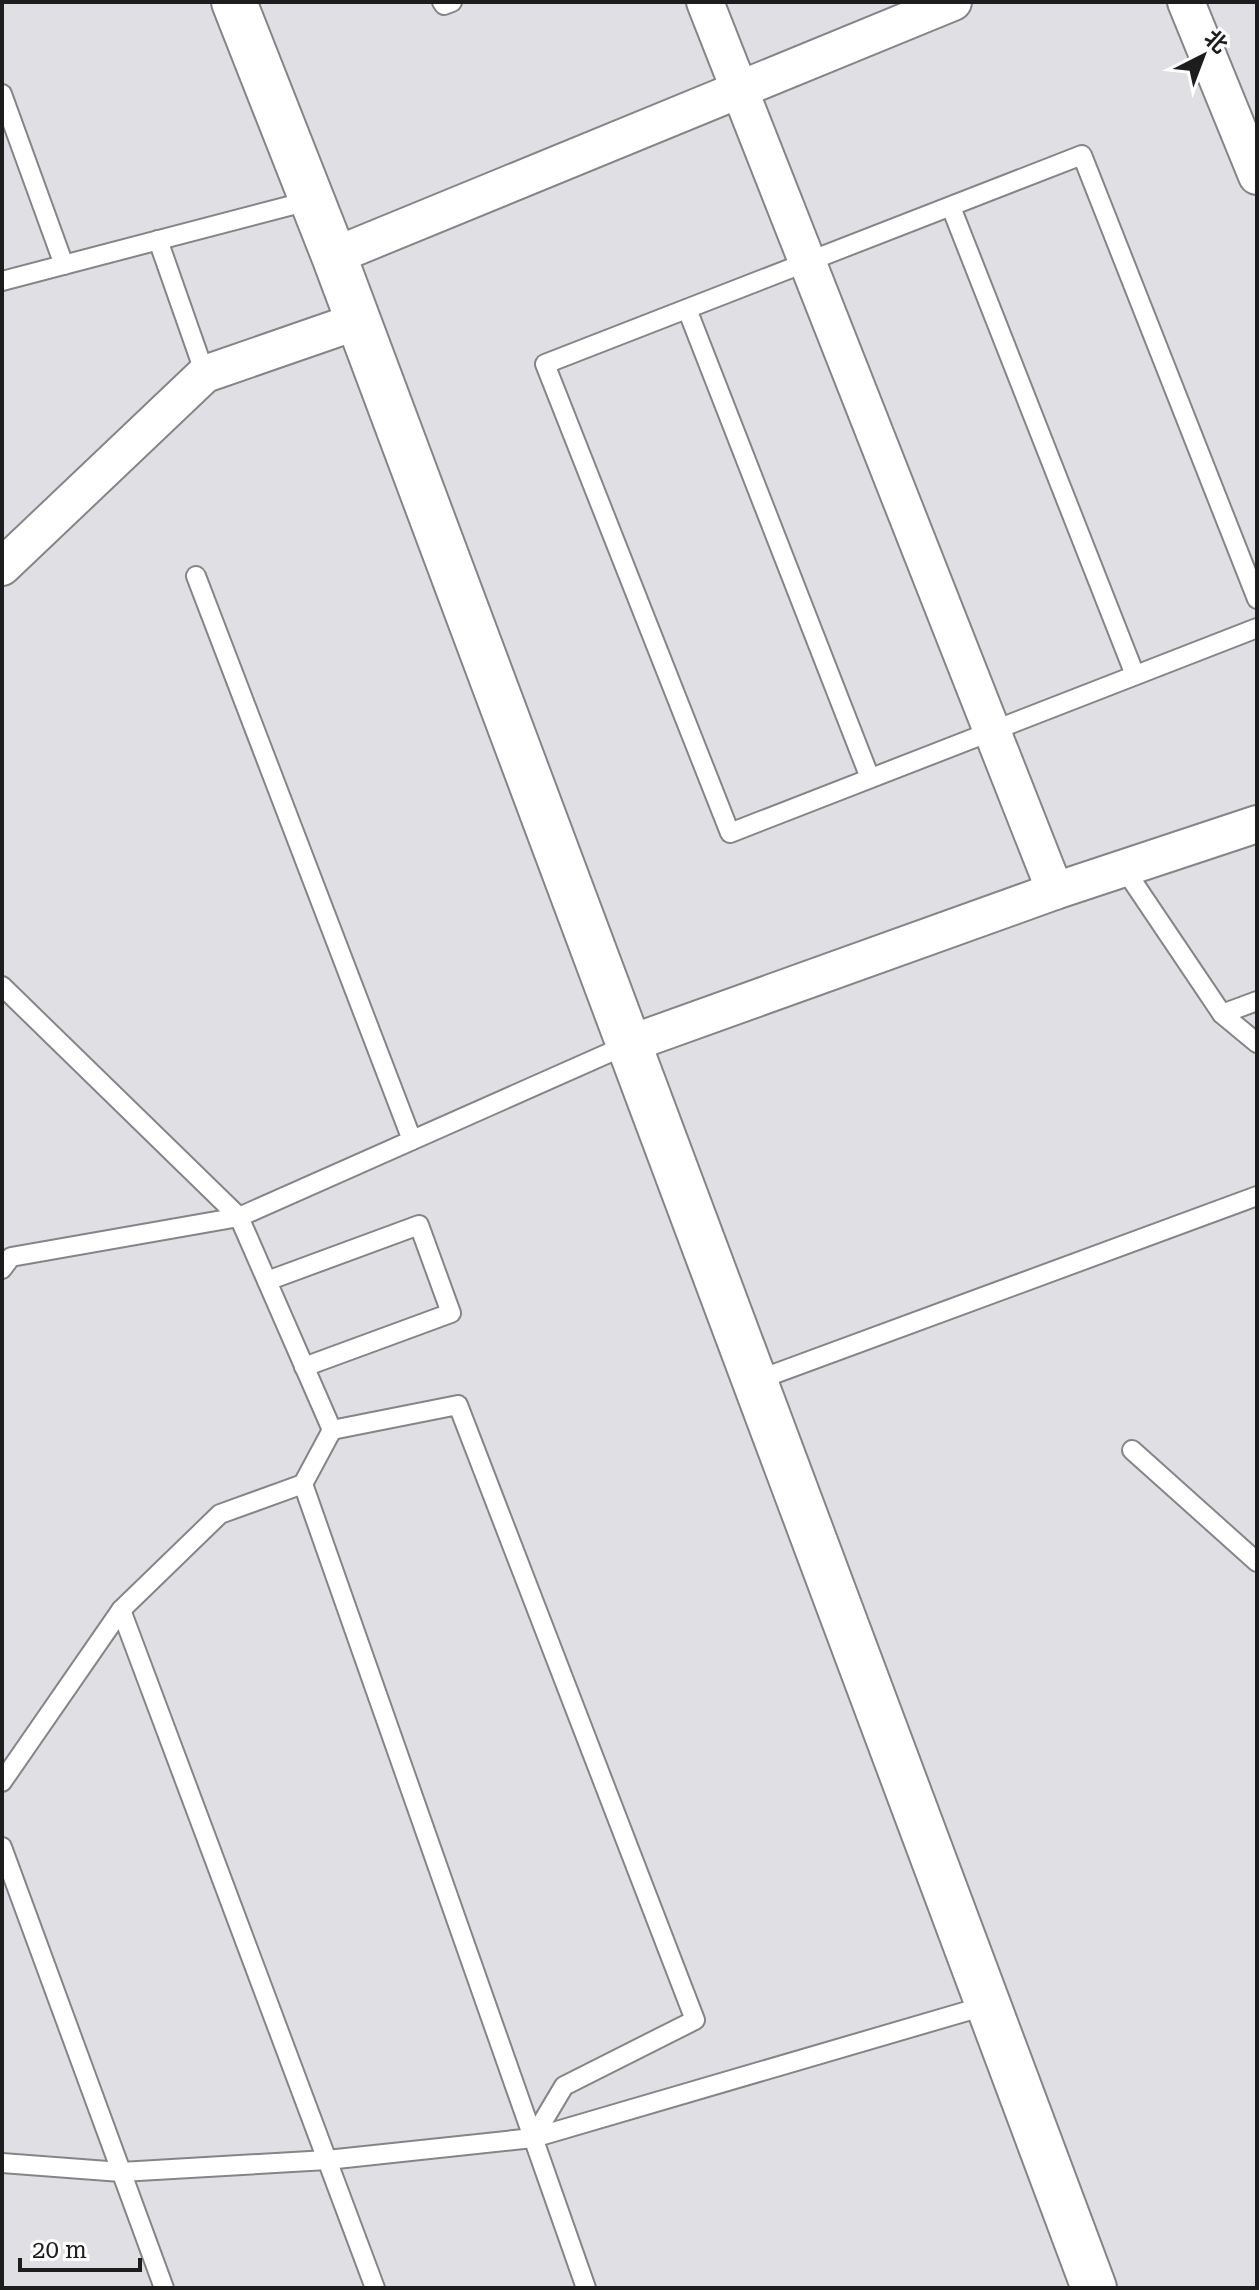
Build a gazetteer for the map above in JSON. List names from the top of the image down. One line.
{"scale_bar":"20 m","north":"top right"}
